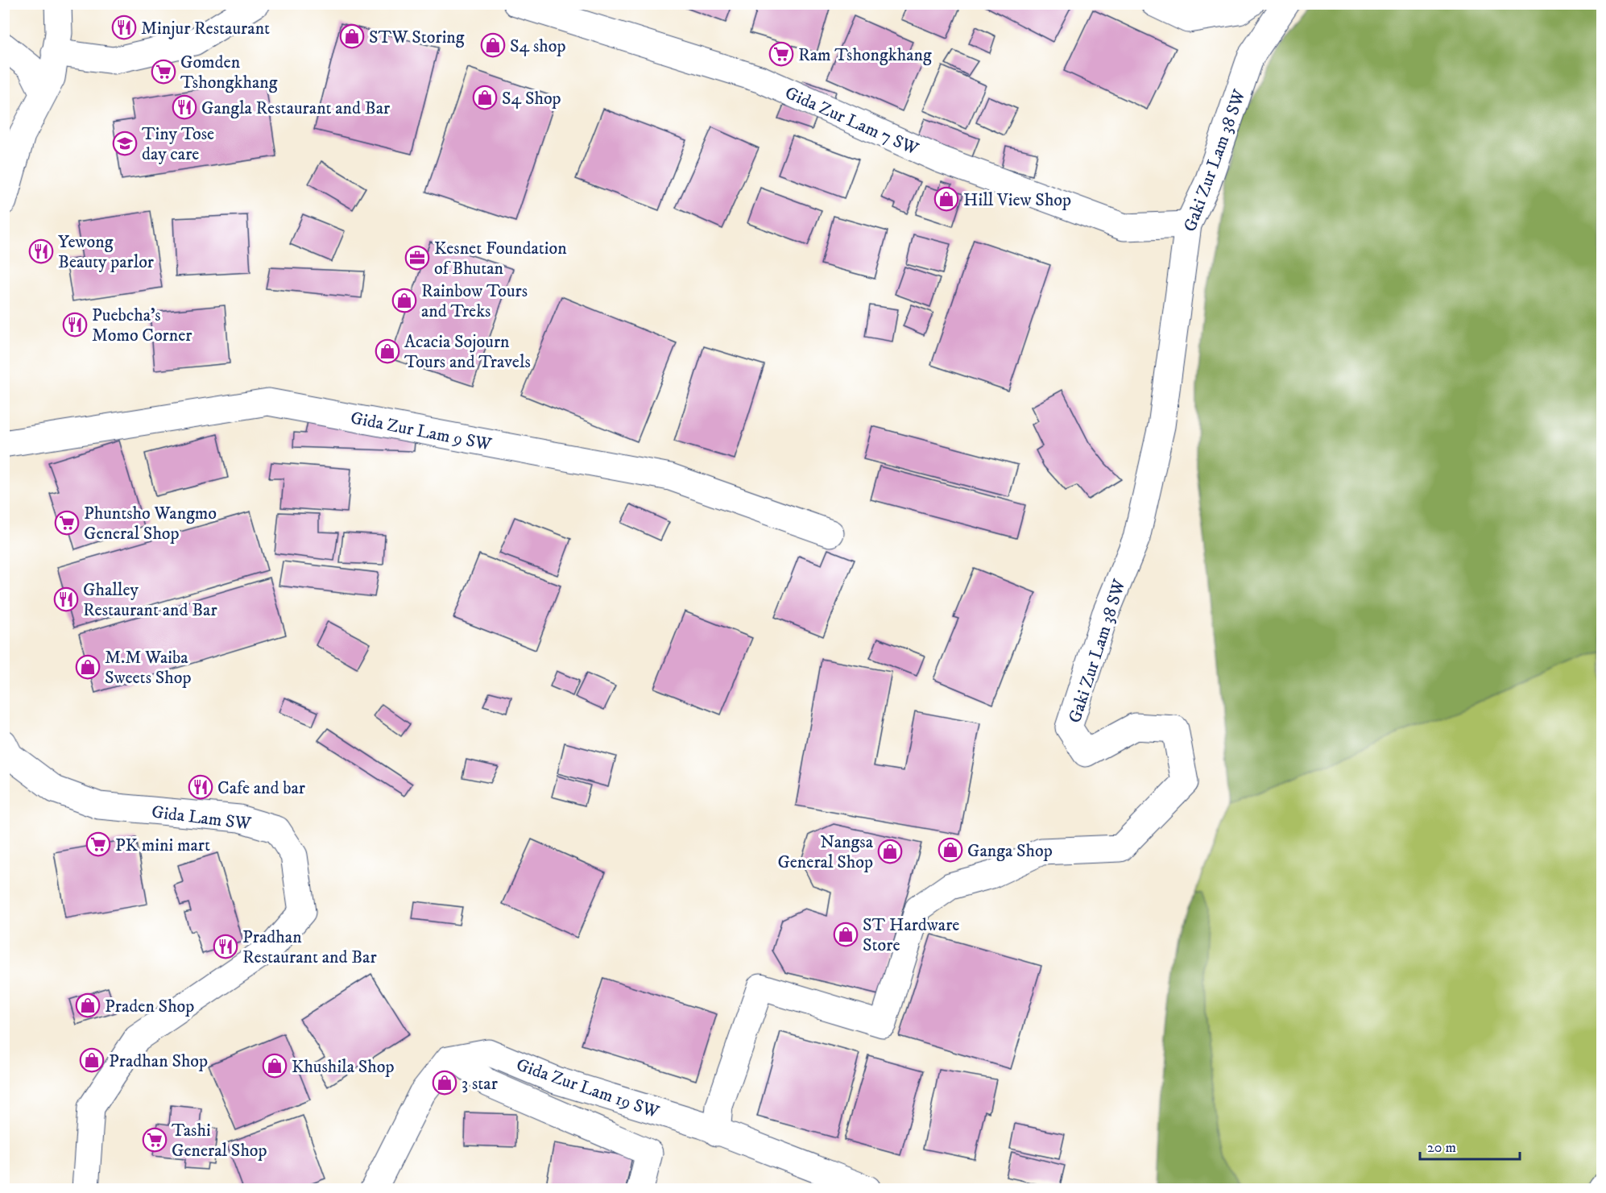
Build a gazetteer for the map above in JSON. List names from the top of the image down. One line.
{"streets":{"street":["Gida Zur Lam 7 SW","Gaki Zur Lam 38 SW","Gida Zur Lam 9 SW","Gida Lam SW","Gida Zur Lam 19 SW"]},"crossings":[["Gida Zur Lam 7 SW","Gaki Zur Lam 38 SW"],["Gaki Zur Lam 38 SW","Gida Zur Lam 19 SW"]],"places":{"restaurant":["Minjur Restaurant","Gangla Restaurant and Bar","Yewong Beauty parlor","Puebcha’s Momo Corner","Ghalley Restaurant and Bar","Cafe and bar","Pradhan Restaurant and Bar"],"shop":["STW Storing","S4 shop","S4 Shop","Hill View Shop","Rainbow Tours and Treks","Acacia Sojourn Tours and Travels","M.M Waiba Sweets Shop","Ganga Shop","Nangsa General Shop","ST Hardware Store","Praden Shop","Pradhan Shop","Khushila Shop","3 star"],"supermarket":["Ram Tshongkhang","Gomden Tshongkhang","Phuntsho Wangmo General Shop","PK mini mart","Tashi General Shop"],"school or university":["Tiny Tose day care"],"office":["Kesnet Foundation of Bhutan"]},"scale_bar":"20 m"}
